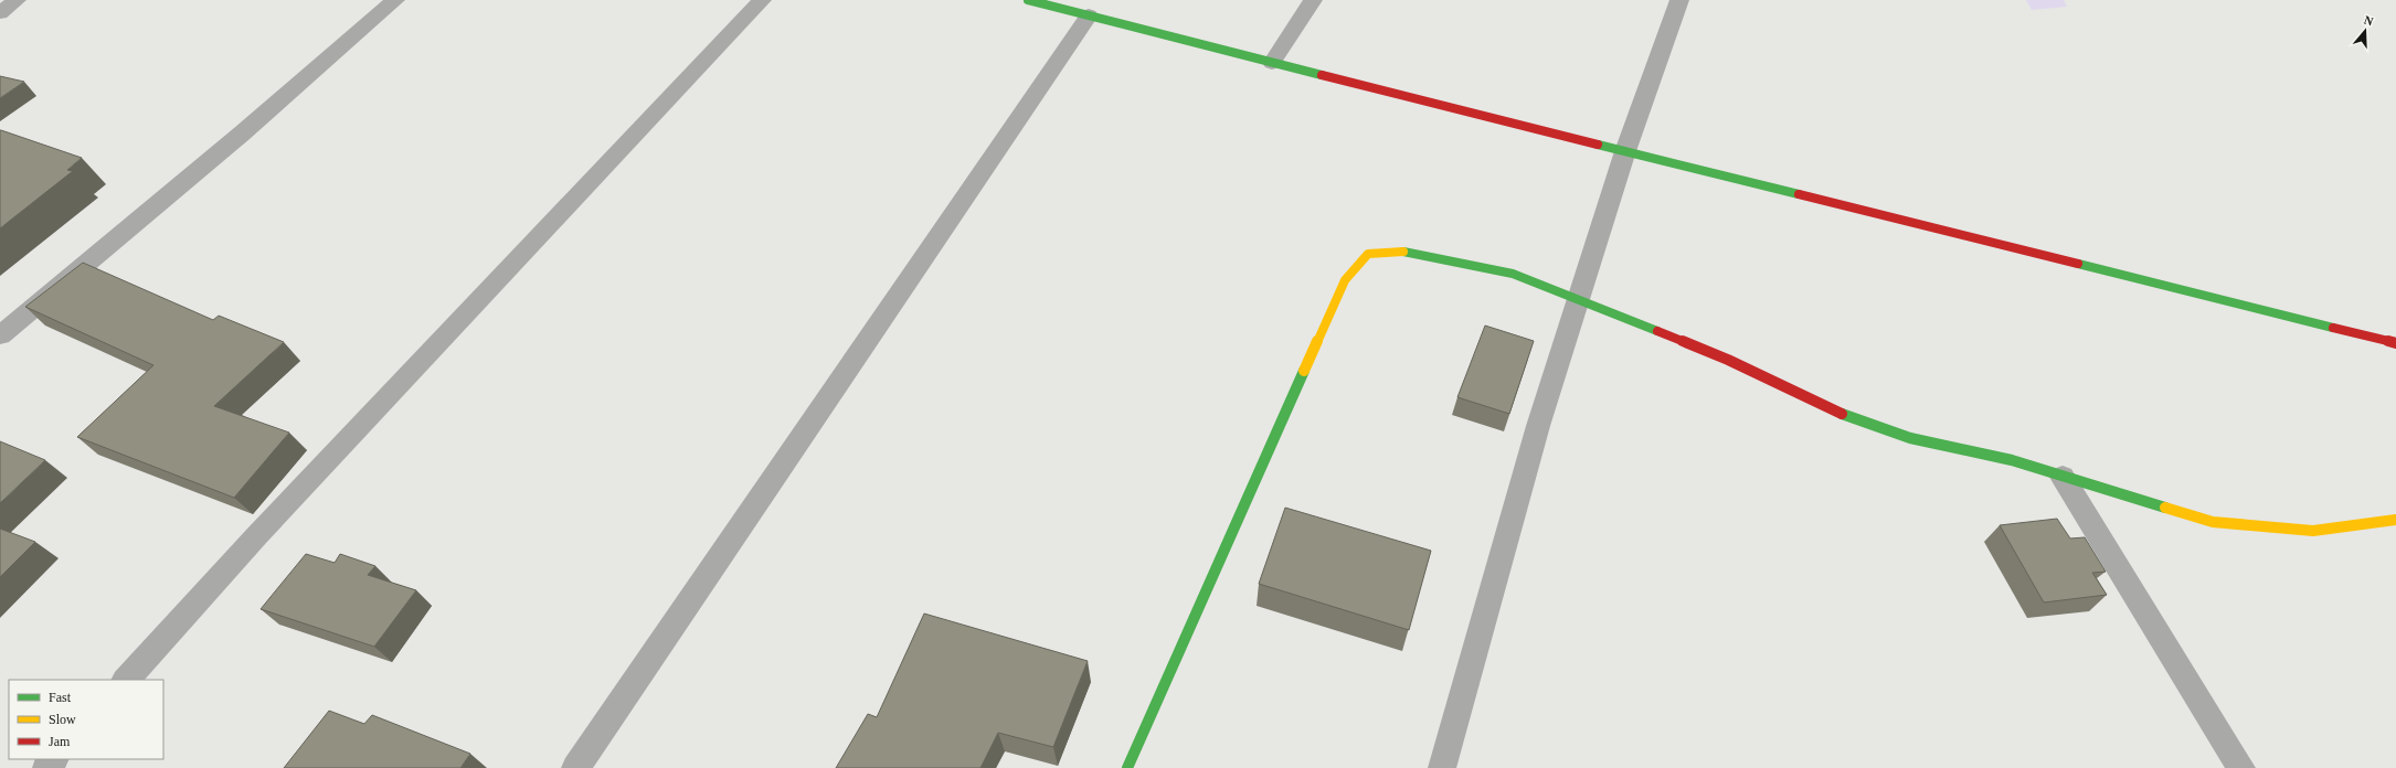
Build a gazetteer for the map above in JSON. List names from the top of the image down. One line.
{"legend":["Fast","Slow","Jam"],"north":"top"}
